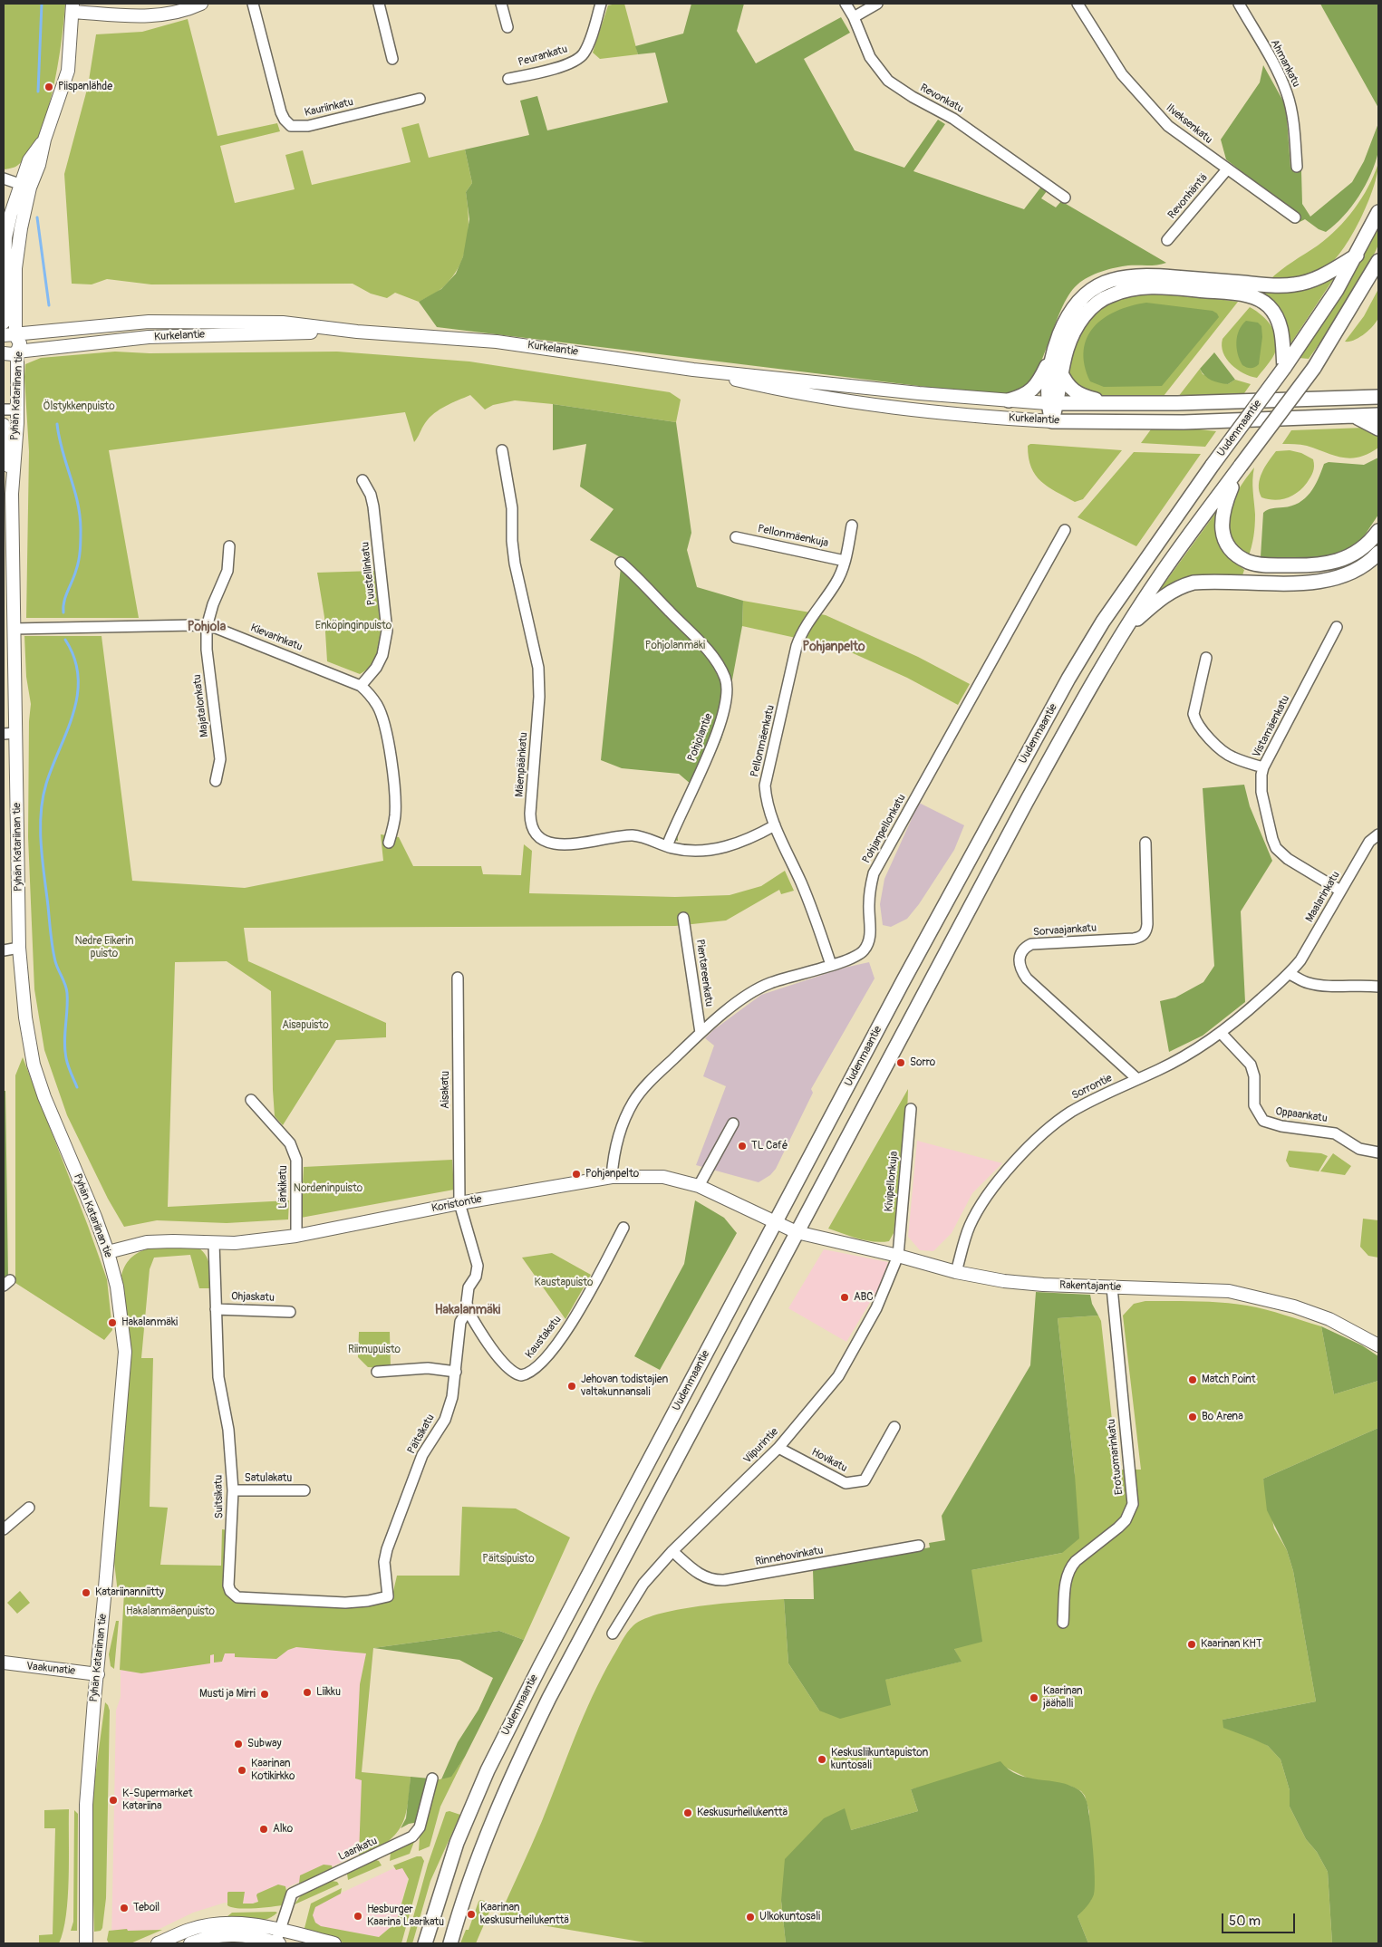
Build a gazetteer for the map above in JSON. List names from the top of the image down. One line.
{"streets":{"main road":["Kurkelantie","Uudenmaantie"],"street":["Peurankatu","Ahmankatu","Revonkatu","Kauriinkatu","Ilveksenkatu","Revonhäntä","Pyhän Katariinan tie","Pellonmäenkuja","Puustellinkatu","Kievarinkatu","Majatalonkatu","Vistamäenkatu","Pohjolantie","Pellonmäenkatu","Mäenpäänkatu","Pohjanpellonkatu","Maalarinkatu","Sorvaajankatu","Pientareenkatu","Sorrontie","Aisakatu","Oppaankatu","Kivipellonkuja","Länkikatu","Koristontie","Rakentajantie","Ohjaskatu","Kaustakatu","Päitsikatu","Viipurintie","Erotuomarinkatu","Hovikatu","Satulakatu","Suitsikatu","Rinnehovinkatu","Vaakunatie","Laarikatu"]},"crossings":[["Ilveksenkatu","Revonhäntä"],["Kurkelantie","Pyhän Katariinan tie"],["Pyhän Katariinan tie","Kievarinkatu"],["Pyhän Katariinan tie","Koristontie"],["Pyhän Katariinan tie","Vaakunatie"],["Uudenmaantie","Koristontie"],["Uudenmaantie","Rakentajantie"],["Pellonmäenkuja","Pellonmäenkatu"],["Puustellinkatu","Kievarinkatu"],["Kievarinkatu","Majatalonkatu"],["Vistamäenkatu","Maalarinkatu"],["Pohjolantie","Mäenpäänkatu"],["Pellonmäenkatu","Mäenpäänkatu"],["Pellonmäenkatu","Pohjanpellonkatu"],["Pohjanpellonkatu","Pientareenkatu"],["Pohjanpellonkatu","Koristontie"],["Maalarinkatu","Sorrontie"],["Sorvaajankatu","Sorrontie"],["Sorrontie","Oppaankatu"],["Sorrontie","Rakentajantie"],["Aisakatu","Koristontie"],["Kivipellonkuja","Rakentajantie"],["Kivipellonkuja","Viipurintie"],["Länkikatu","Koristontie"],["Koristontie","Rakentajantie"],["Koristontie","Suitsikatu"],["Rakentajantie","Viipurintie"],["Rakentajantie","Erotuomarinkatu"],["Ohjaskatu","Suitsikatu"],["Kaustakatu","Päitsikatu"],["Päitsikatu","Suitsikatu"],["Viipurintie","Hovikatu"],["Viipurintie","Rinnehovinkatu"],["Satulakatu","Suitsikatu"]],"districts":["Pohjola","Pohjanpelto","Hakalanmäki"],"parks":["Ölstykkenpuisto","Enköpinginpuisto","Pohjolanmäki","Nedre Eikerin puisto","Aisapuisto","Nordeninpuisto","Kaustapuisto","Riimupuisto","Päitsipuisto","Hakalanmäenpuisto"],"places":["Piispanlähde","Sorro","TL Café","Pohjanpelto","ABC","Hakalanmäki","Match Point","Jehovan todistajien valtakunnansali","Bo Arena","Katariinanniitty","Kaarinan KHT","Liikku","Musti ja Mirri","Kaarinan jäähalli","Subway","Keskusliikuntapuiston kuntosali","Kaarinan Kotikirkko","K-Supermarket Katariina","Keskusurheilukenttä","Alko","Teboil","Kaarinan keskusurheilukenttä","Hesburger Kaarina Laarikatu","Ulkokuntosali"],"scale_bar":"50 m"}
